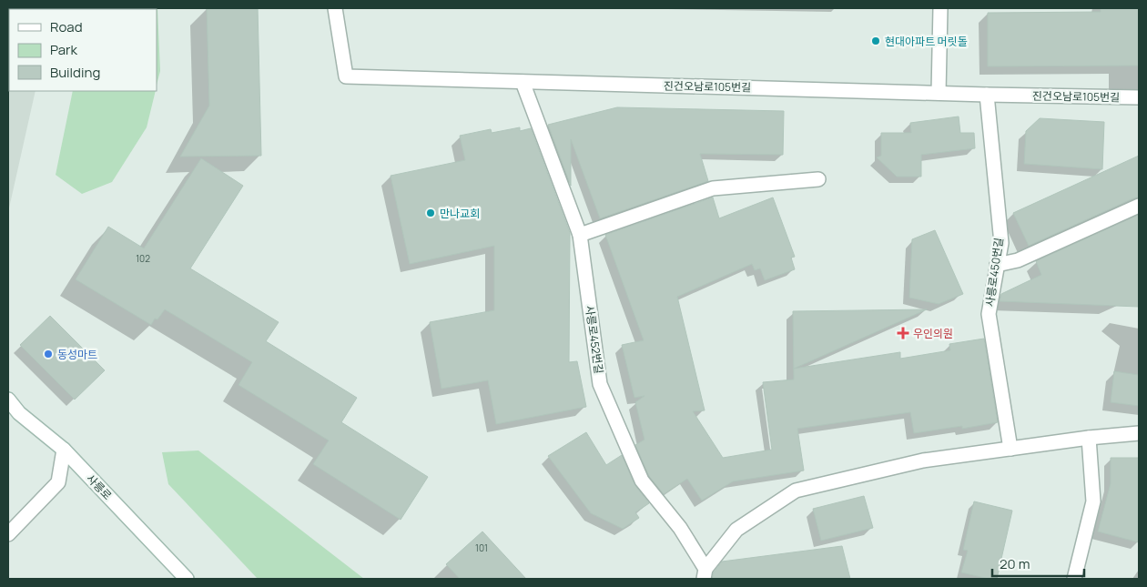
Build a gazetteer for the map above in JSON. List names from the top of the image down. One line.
{"streets":{"street":["진건오남로105번길","사릉로450번길","사릉로452번길","사릉로"]},"crossings":[["진건오남로105번길","사릉로450번길"],["진건오남로105번길","사릉로452번길"]],"places":{"other":["현대아파트 머릿돌","만나교회","동성마트"],"health":["우인의원"]},"house_numbers":["102","101"],"legend":["Road","Park","Building"],"scale_bar":"20 m"}
